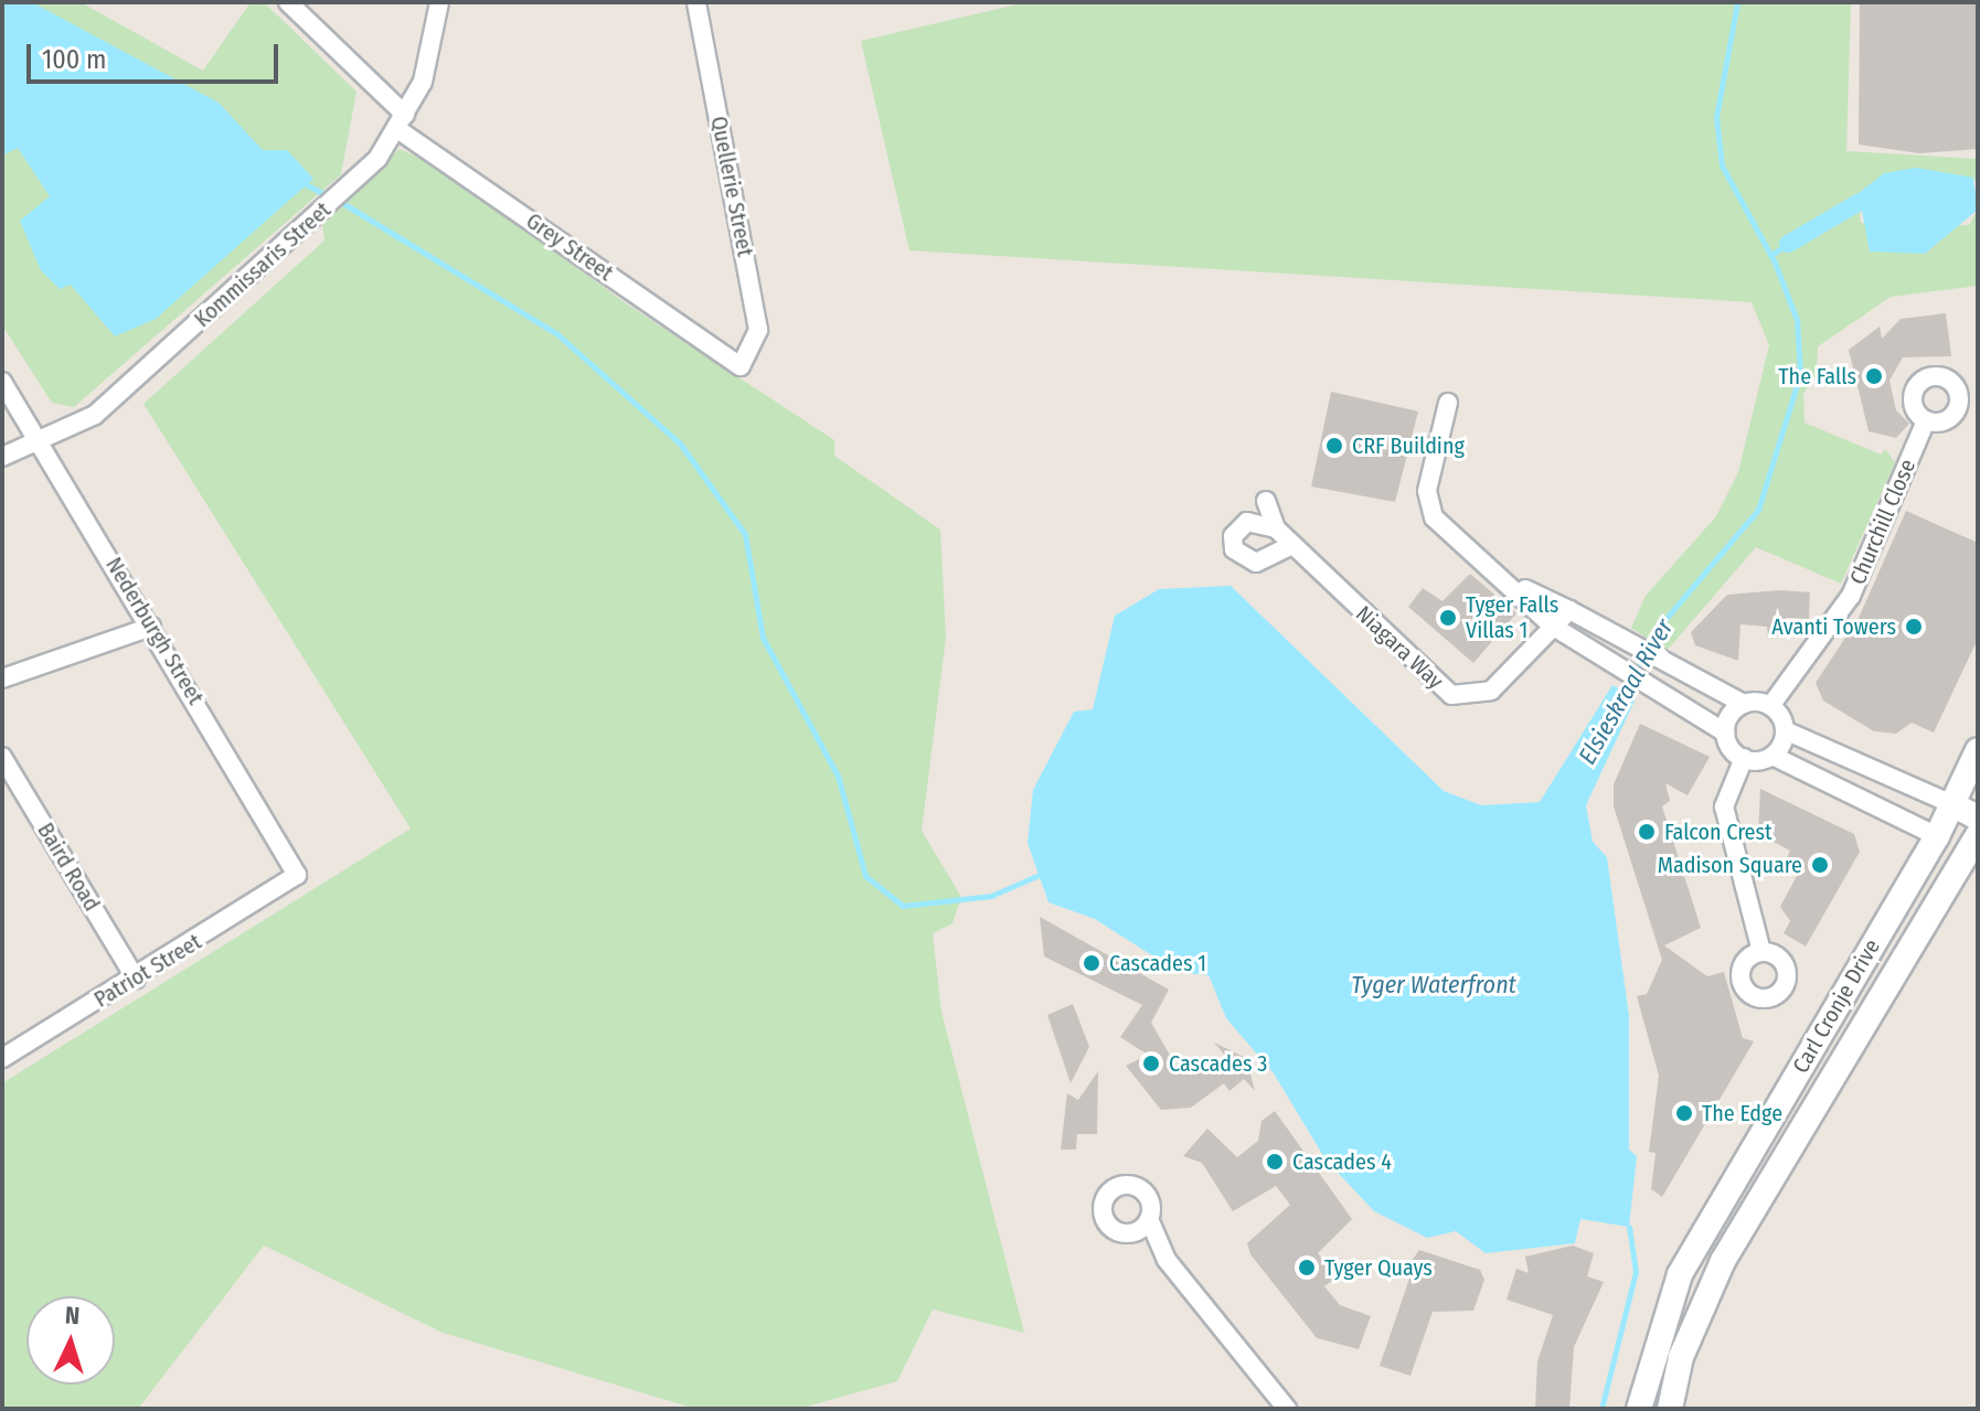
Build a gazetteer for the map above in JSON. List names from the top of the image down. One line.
{"streets":{"main road":["Carl Cronje Drive"],"street":["Quellerie Street","Grey Street","Kommissaris Street","Churchill Close","Nederburgh Street","Niagara Way","Baird Road","Patriot Street"]},"crossings":[["Quellerie Street","Grey Street"],["Grey Street","Kommissaris Street"],["Kommissaris Street","Nederburgh Street"],["Nederburgh Street","Patriot Street"],["Baird Road","Patriot Street"]],"water":["Elsieskraal River","Tyger Waterfront"],"places":["The Falls","CRF Building","Tyger Falls Villas 1","Avanti Towers","Falcon Crest","Madison Square","Cascades 1","Cascades 3","The Edge","Cascades 4","Tyger Quays"],"scale_bar":"100 m","north":"top"}
